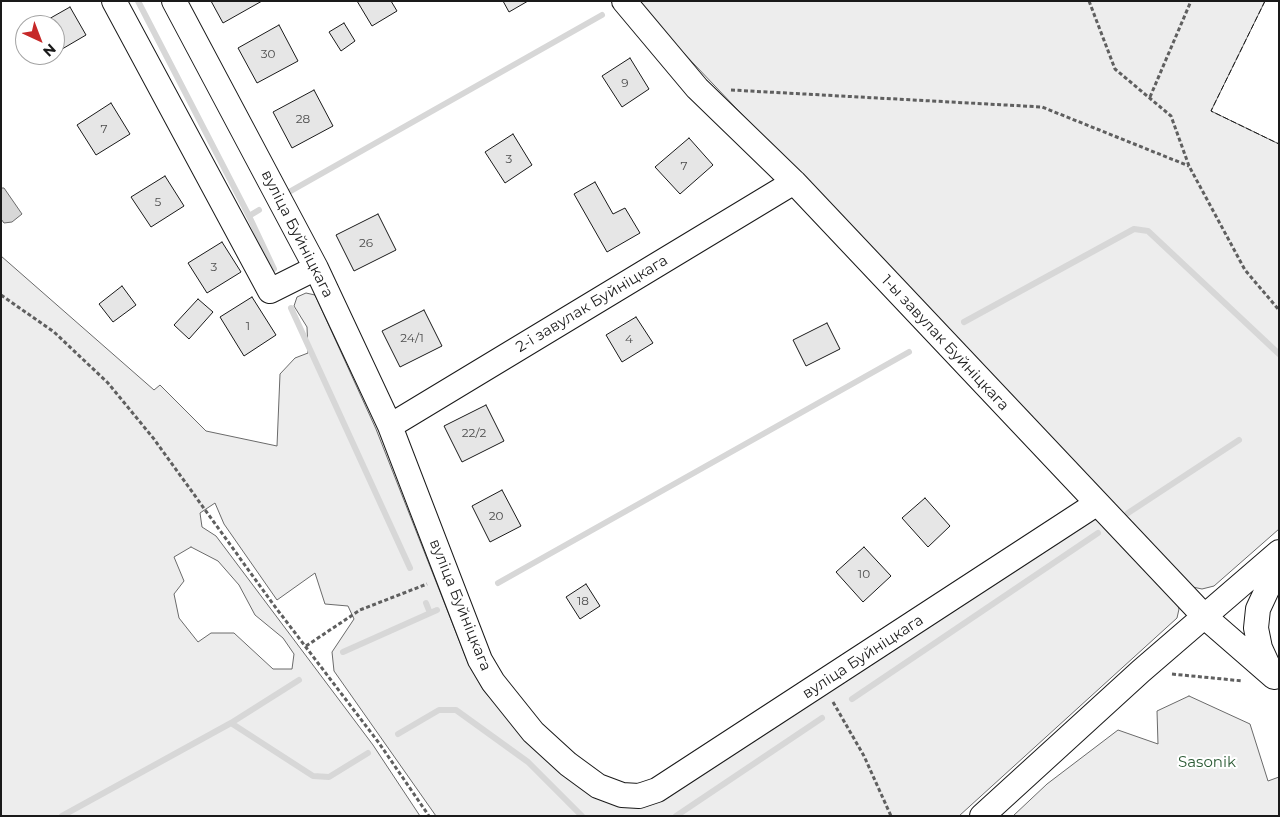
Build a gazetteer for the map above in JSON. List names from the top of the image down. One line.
{"streets":{"street":["вуліца Буйніцкага","2-і завулак Буйніцкага","1-ы завулак Буйніцкага"]},"crossings":[["вуліца Буйніцкага","2-і завулак Буйніцкага"],["вуліца Буйніцкага","1-ы завулак Буйніцкага"],["2-і завулак Буйніцкага","1-ы завулак Буйніцкага"]],"parks":["Sasonik"],"house_numbers":["30","9","28","7","3","7","5","26","3","1","24/1","4","22/2","20","10","18"],"north":"bottom right"}
